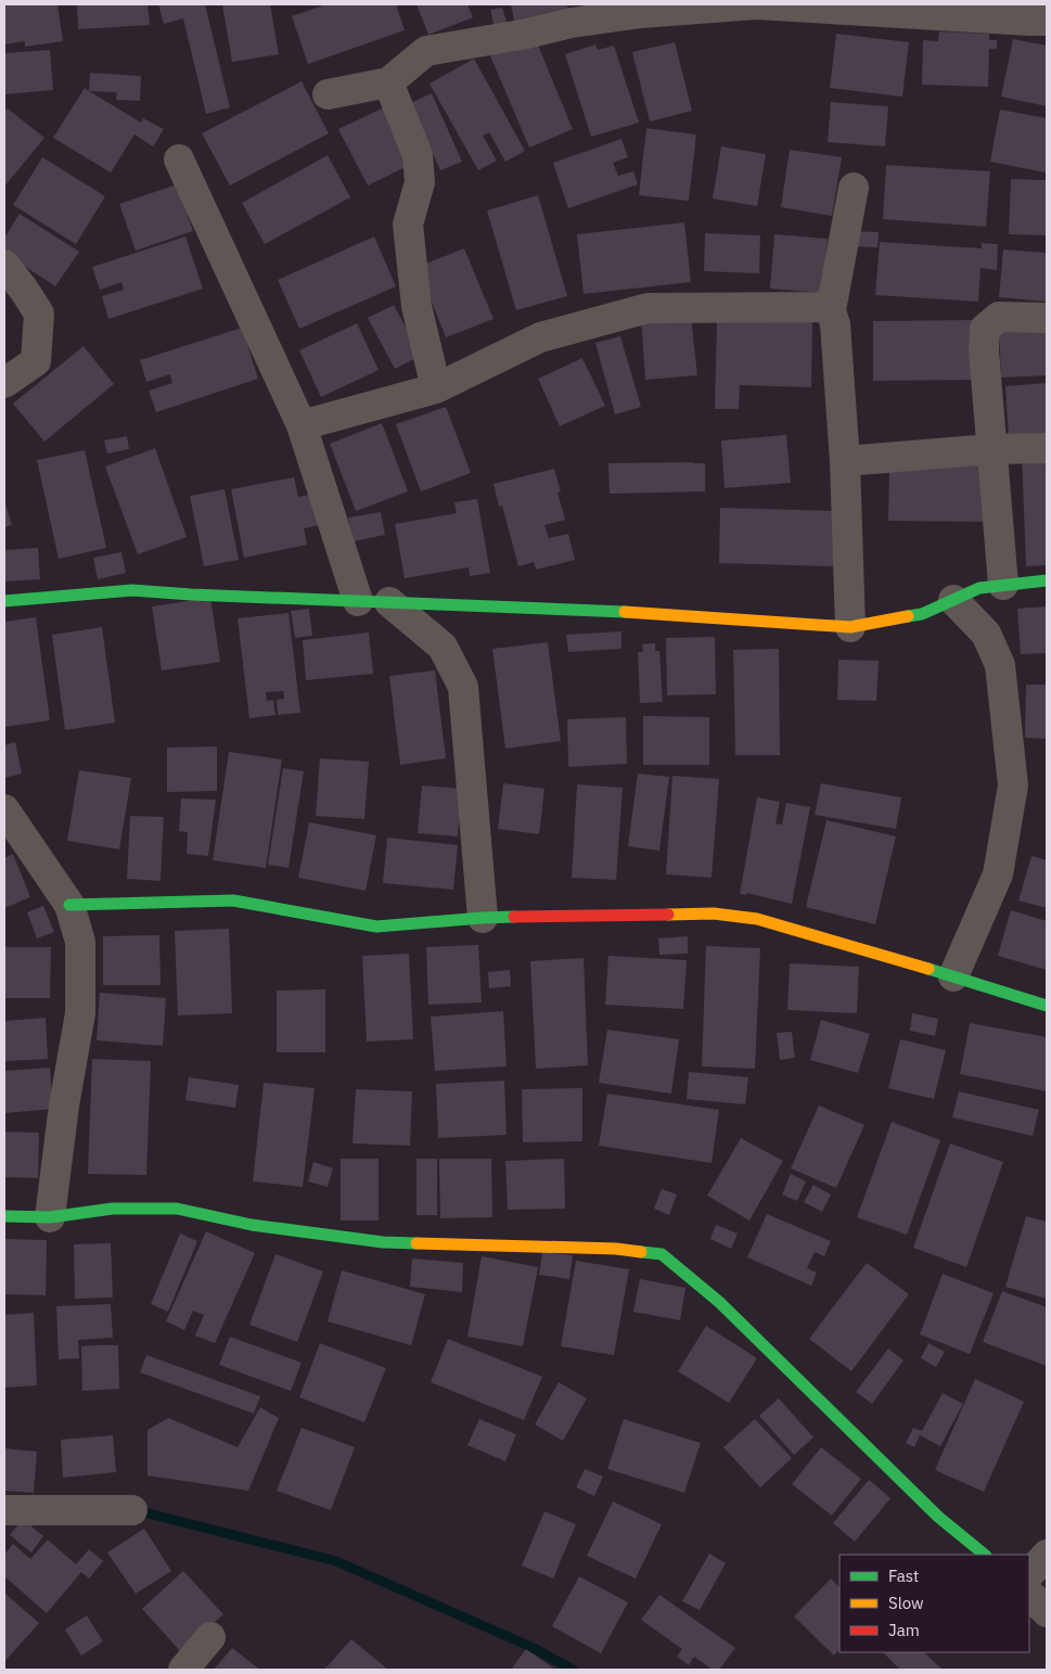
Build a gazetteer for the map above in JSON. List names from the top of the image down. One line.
{"legend":["Fast","Slow","Jam"]}
